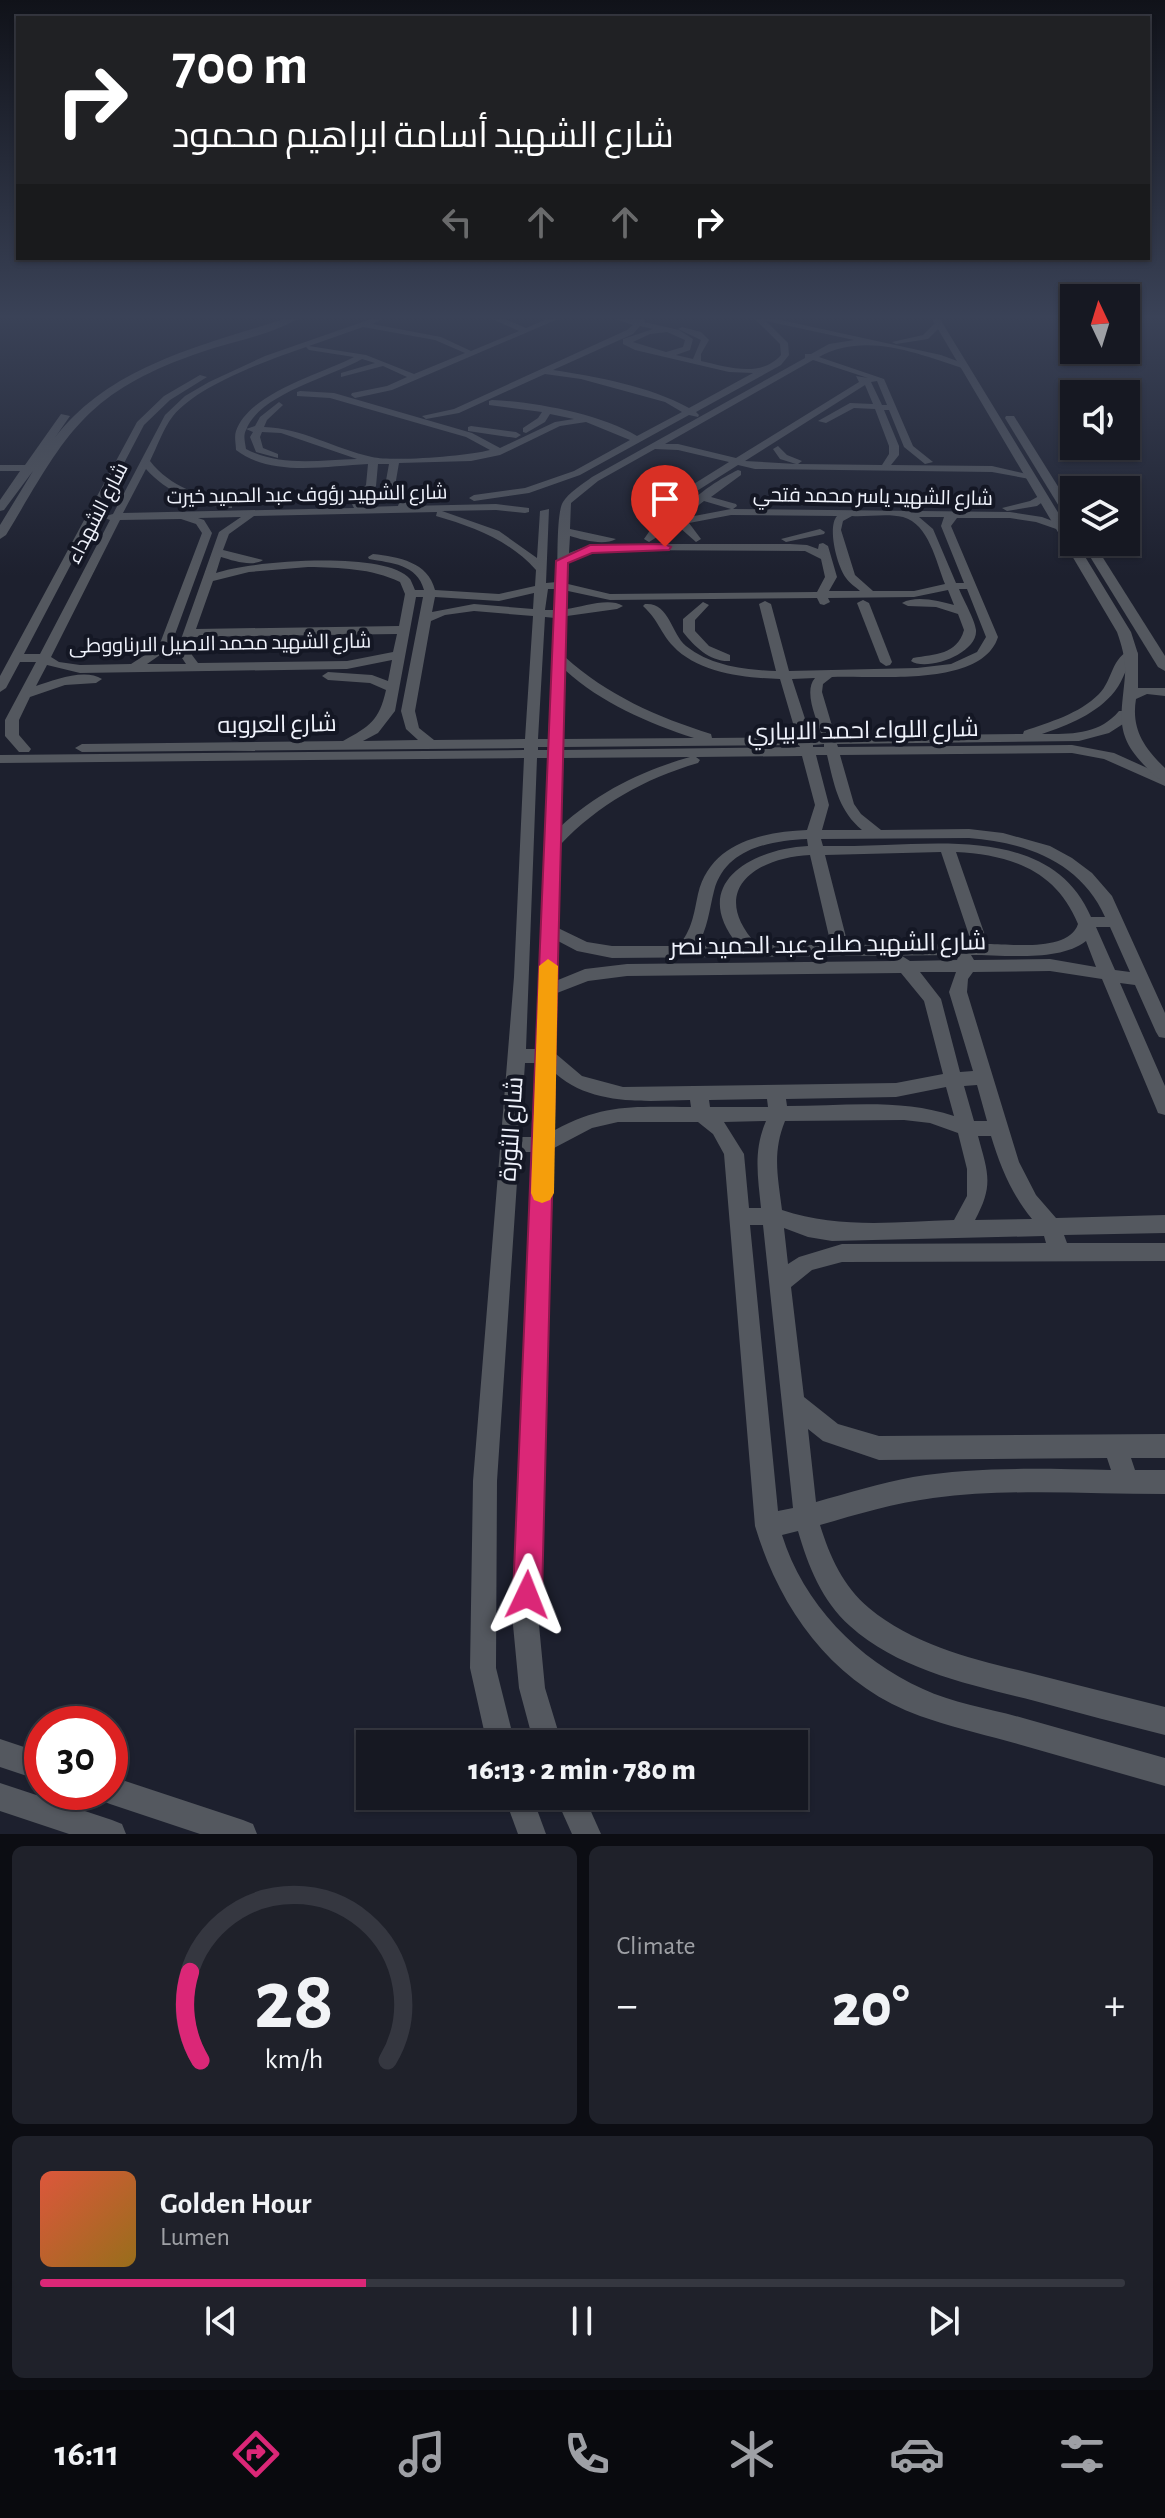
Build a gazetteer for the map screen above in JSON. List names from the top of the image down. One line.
{"streets":{"street":["شارع الشهيد رؤوف عبد الحميد خيرت","شارع الشهيد ياسر محمد فتحي","شارع الشهداء","شارع الشهيد محمد الاصيل الارناووطى","شارع العروبه","شارع اللواء احمد الابياري","شارع الشهيد صلاح عبد الحميد نصر","شارع الثورة"]},"crossings":[["شارع الشهيد رؤوف عبد الحميد خيرت","شارع الشهداء"],["شارع الشهيد رؤوف عبد الحميد خيرت","شارع الثورة"],["شارع الشهداء","شارع الشهيد محمد الاصيل الارناووطى"],["شارع الشهداء","شارع العروبه"],["شارع العروبه","شارع اللواء احمد الابياري"],["شارع العروبه","شارع الثورة"],["شارع اللواء احمد الابياري","شارع الثورة"],["شارع الشهيد صلاح عبد الحميد نصر","شارع الثورة"]],"north":"top","page":{"turn":["700 m","شارع الشهيد أسامة ابراهيم محمود"],"limit":"30","trip":"16:13 · 2 min · 780 m","tile":"Climate","heat":["−","20°","+"],"song":["Golden Hour","Lumen"],"tabs":"16:11","gauge":["28","km/h"]}}
